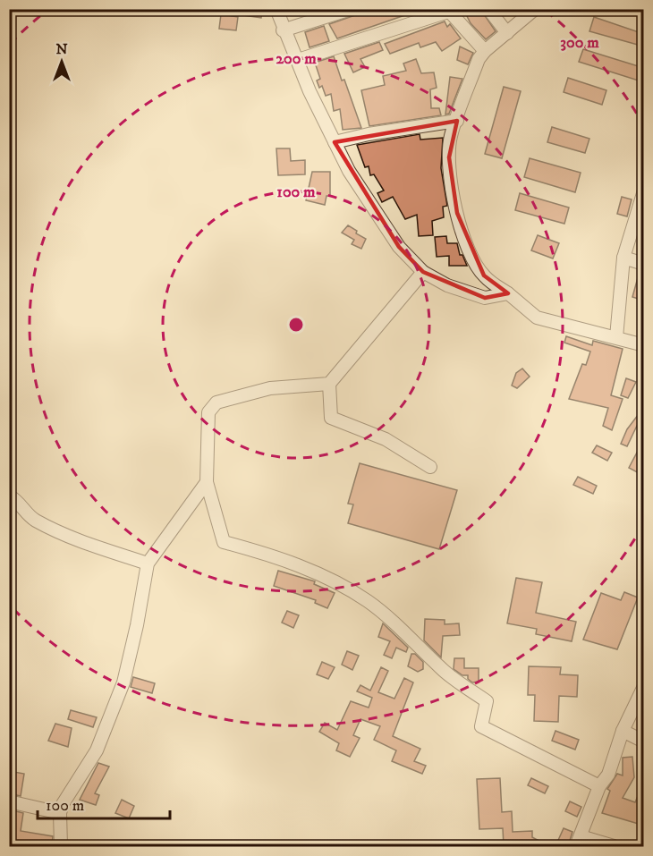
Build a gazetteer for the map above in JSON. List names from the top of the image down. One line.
{"scale_bar":"100 m","north":"top","rings":["300 m","200 m","100 m"]}
